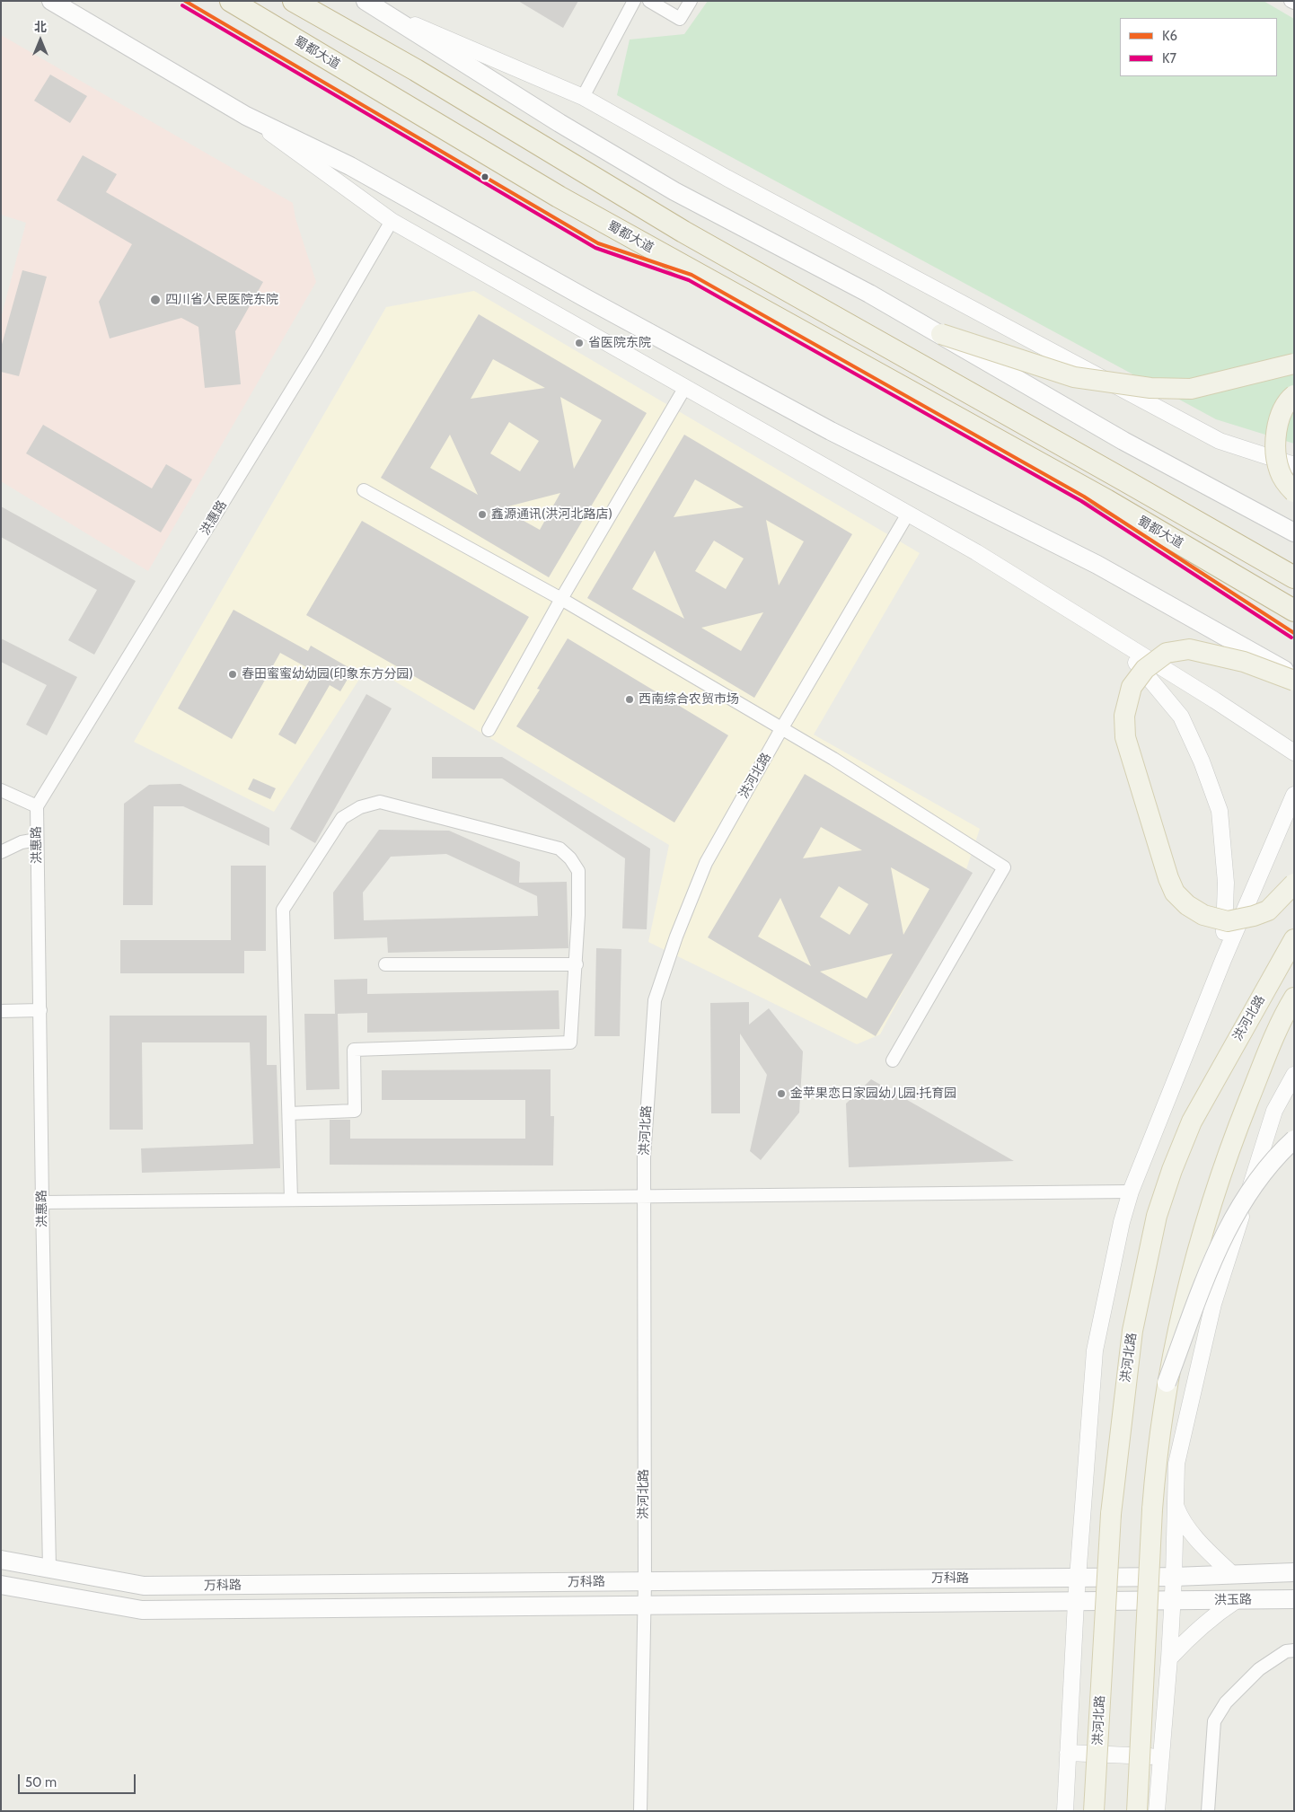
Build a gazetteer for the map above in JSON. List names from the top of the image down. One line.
{"streets":{"highway":["蜀都大道"],"main road":["洪河北路","万科路","洪玉路"],"street":["洪惠路"]},"crossings":[["洪惠路","万科路"],["洪河北路","万科路"],["万科路","洪玉路"]],"places":["四川省人民医院东院","省医院东院","鑫源通讯(洪河北路店)","春田蜜蜜幼幼园(印象东方分园)","西南综合农贸市场","金苹果恋日家园幼儿园·托育园"],"lines":["transit line K6","transit line K7"],"legend":["K6","K7"],"scale_bar":"50 m","north":"top"}
